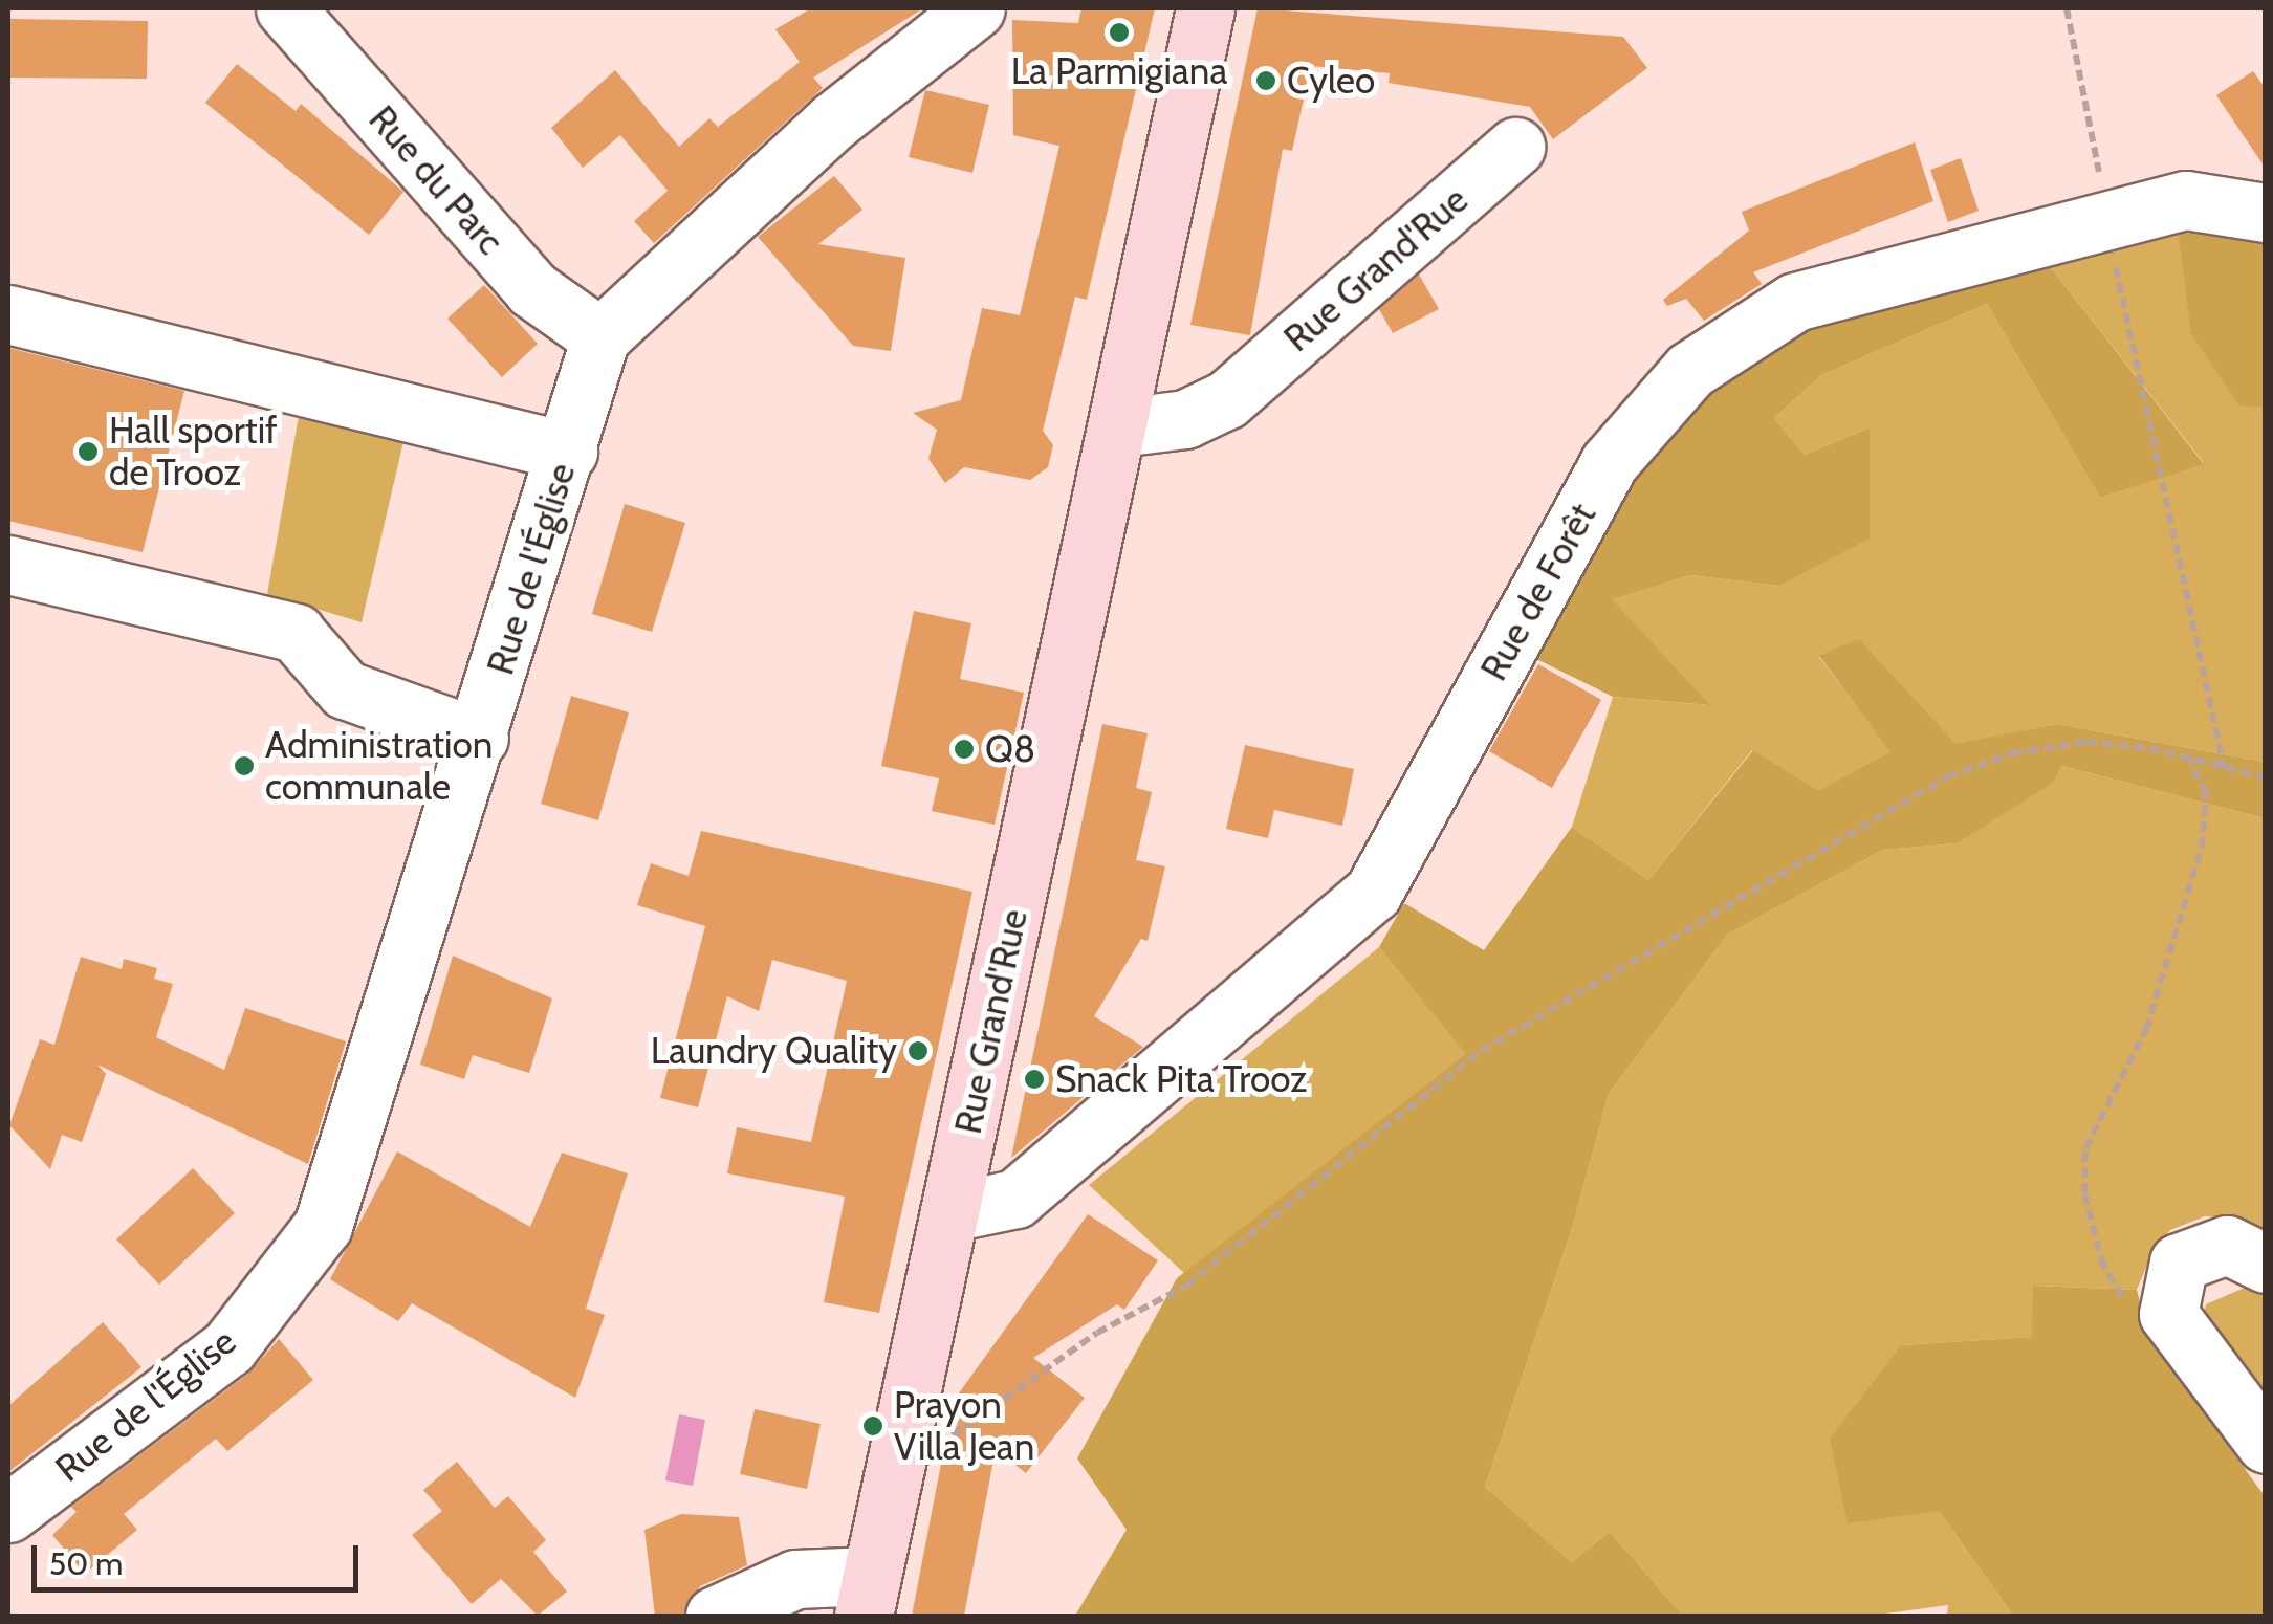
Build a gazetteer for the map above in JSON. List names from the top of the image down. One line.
{"streets":{"main road":["Rue Grand'Rue"],"street":["Rue du Parc","Rue de l'Église","Rue de Forêt"]},"crossings":[["Rue du Parc","Rue de l'Église"],["Rue Grand'Rue","Rue de Forêt"]],"places":["La Parmigiana","Cyleo","Hall sportif de Trooz","Q8","Administration communale","Laundry Quality","Snack Pita Trooz","Prayon Villa Jean"],"scale_bar":"50 m"}
